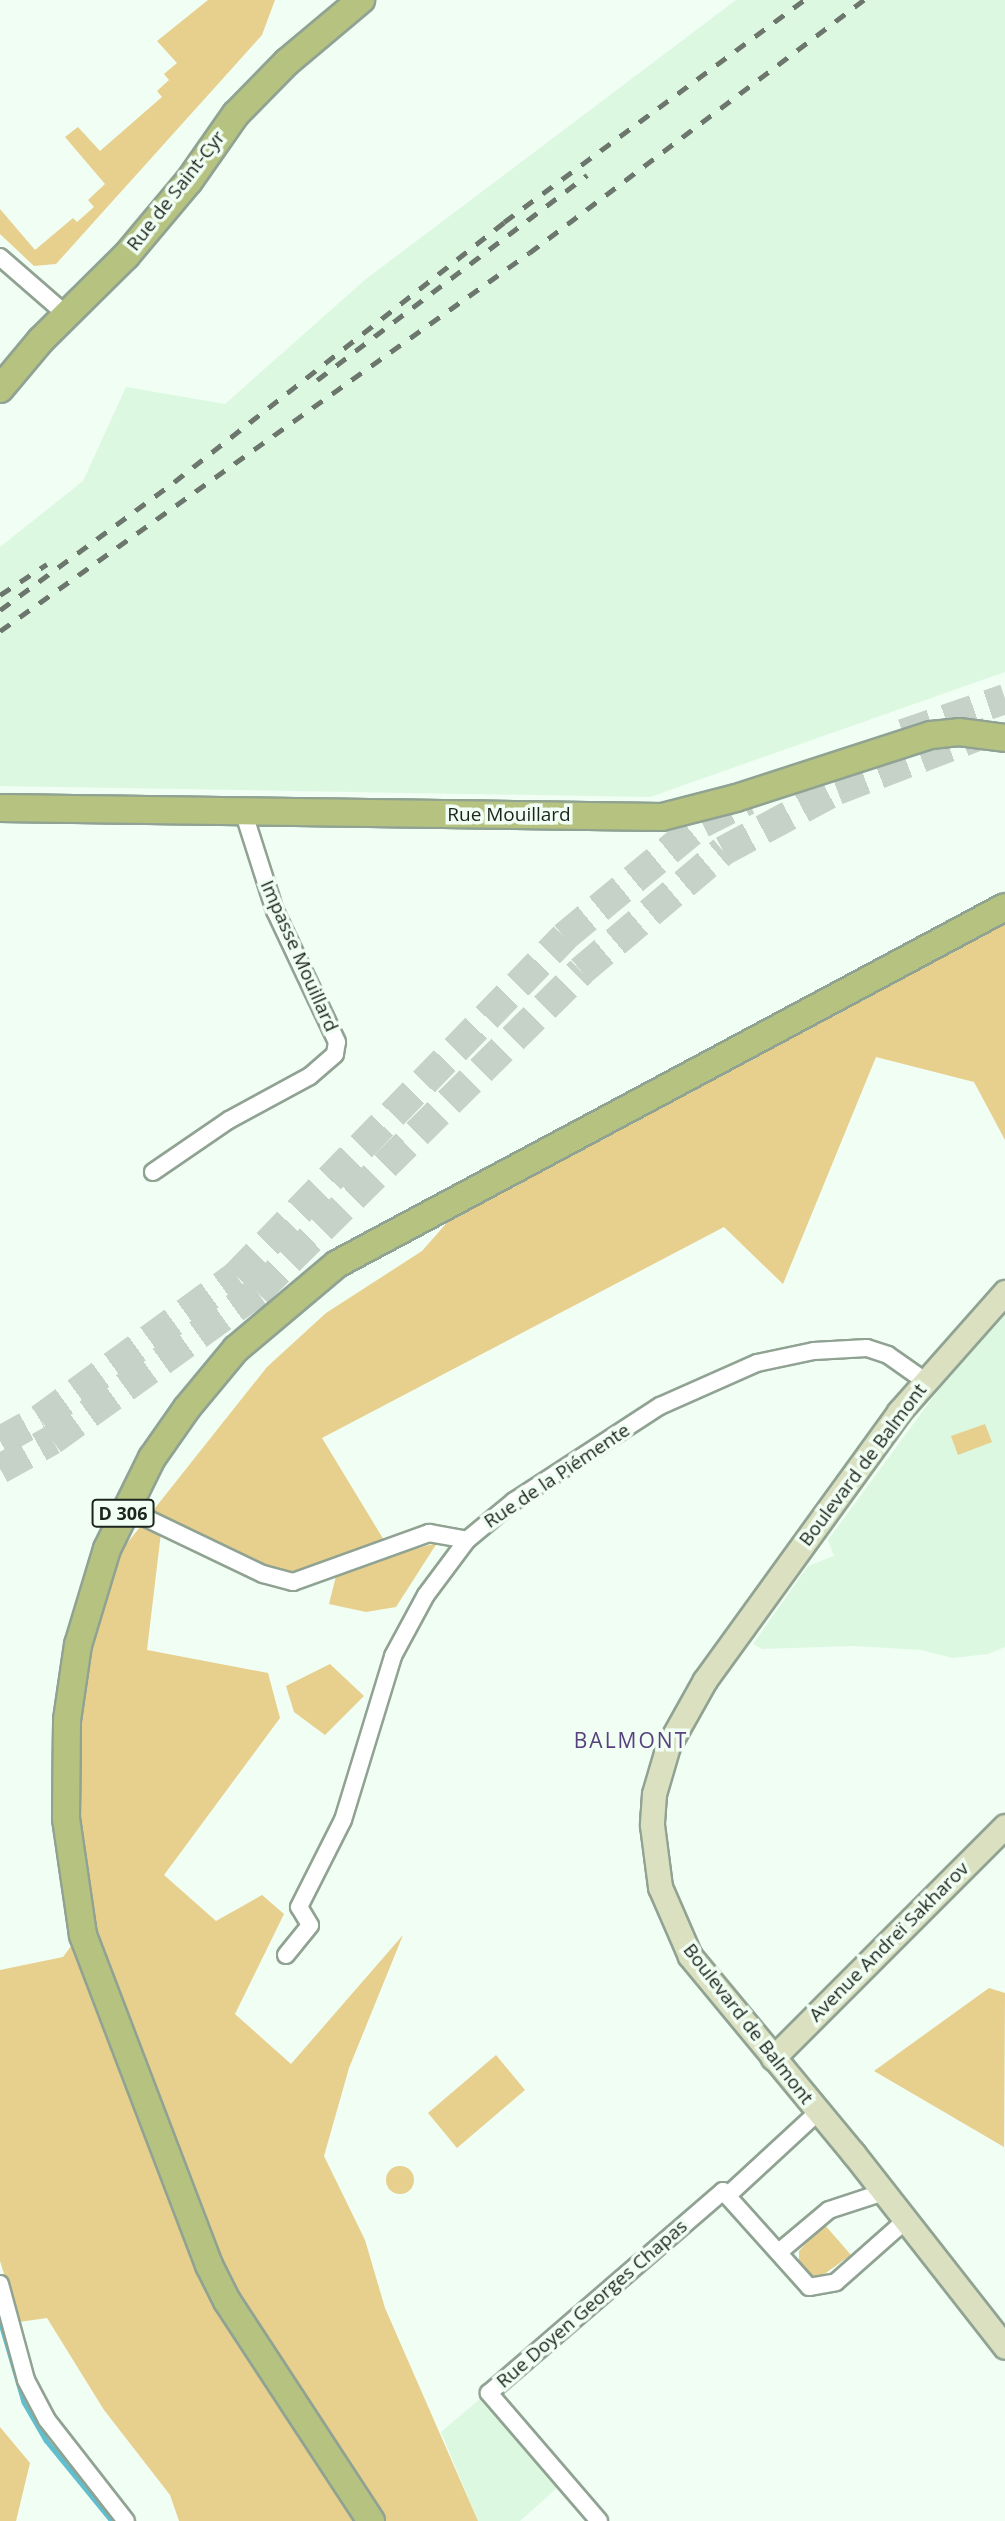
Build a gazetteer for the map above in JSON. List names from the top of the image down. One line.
{"streets":{"main road":["Rue de Saint-Cyr","Rue Mouillard","D 306"],"street":["Impasse Mouillard","Boulevard de Balmont","Rue de la Piémente","Avenue Andreï Sakharov","Rue Doyen Georges Chapas"]},"crossings":[["Rue Mouillard","Impasse Mouillard"],["Boulevard de Balmont","Rue de la Piémente"],["Boulevard de Balmont","Avenue Andreï Sakharov"],["Boulevard de Balmont","Rue Doyen Georges Chapas"]],"districts":["BALMONT"]}
